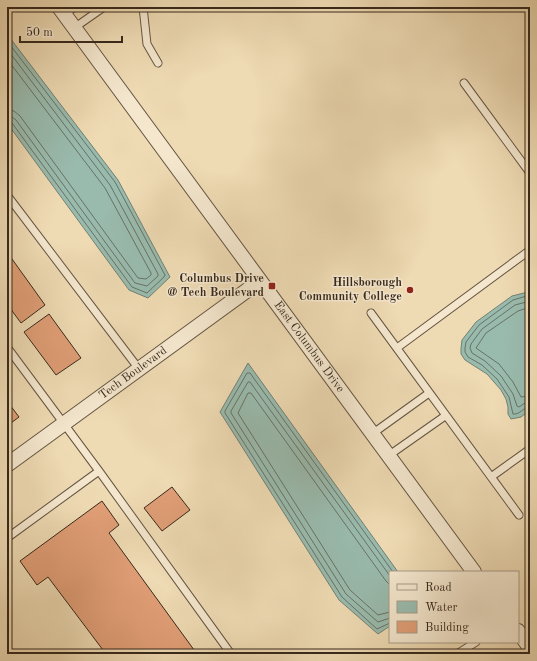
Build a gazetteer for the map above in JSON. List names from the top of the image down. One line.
{"streets":{"street":["East Columbus Drive","Tech Boulevard"]},"crossings":[["East Columbus Drive","Tech Boulevard"]],"places":{"transit":["Columbus Drive @ Tech Boulevard"],"other":["Hillsborough Community College"]},"legend":["Road","Water","Building"],"scale_bar":"50 m"}
